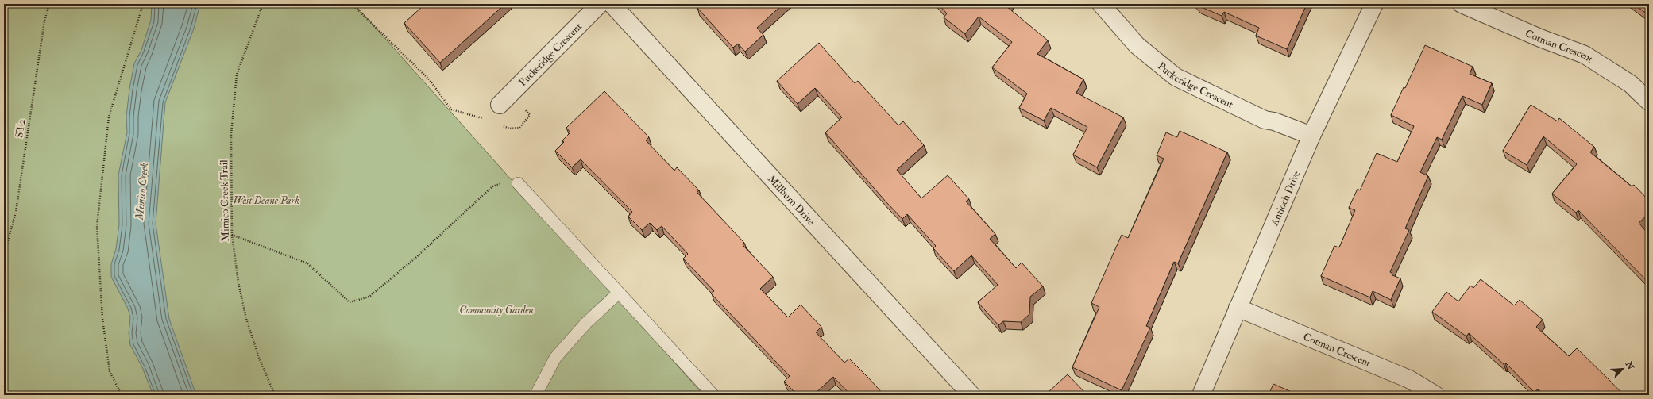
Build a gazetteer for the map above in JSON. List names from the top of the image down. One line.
{"streets":{"street":["Cotman Crescent","Puckeridge Crescent","Antioch Drive","Millburn Drive"],"path":["ST2","Mimico Creek Trail"]},"crossings":[["Cotman Crescent","Antioch Drive"],["Puckeridge Crescent","Antioch Drive"]],"water":["Mimico Creek"],"parks":["West Deane Park","Community Garden"],"north":"top right"}
